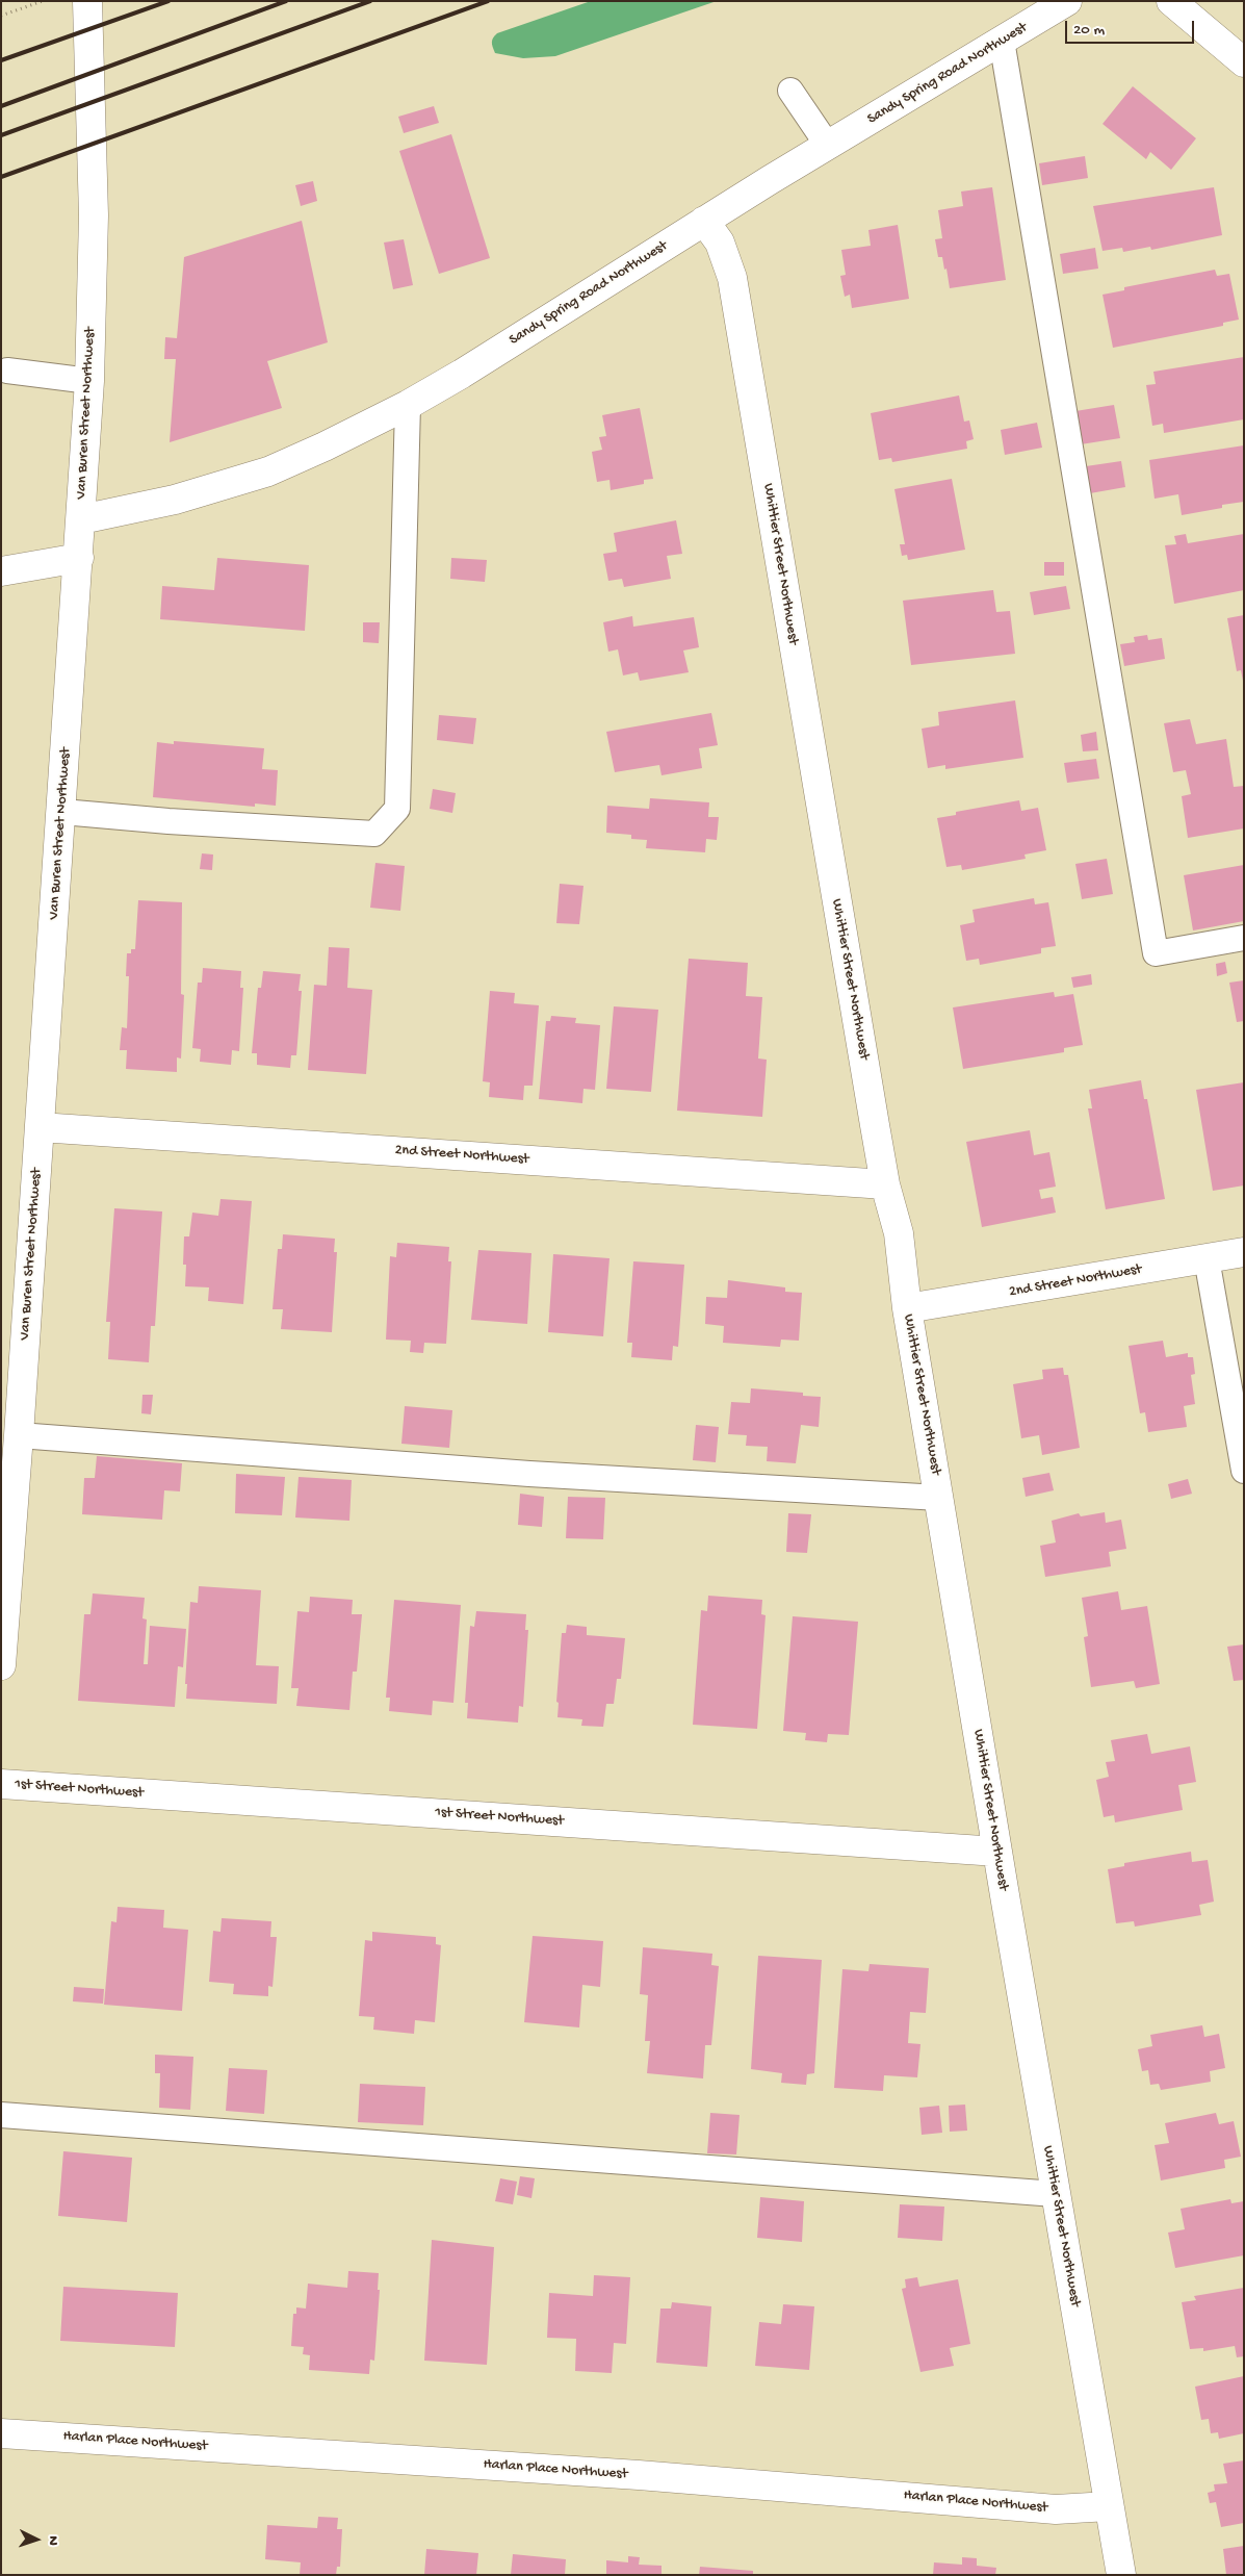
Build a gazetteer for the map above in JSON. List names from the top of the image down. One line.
{"streets":{"street":["Sandy Spring Road Northwest","Van Buren Street Northwest","Whittier Street Northwest","2nd Street Northwest","1st Street Northwest","Harlan Place Northwest"]},"crossings":[["Sandy Spring Road Northwest","Van Buren Street Northwest"],["Sandy Spring Road Northwest","Whittier Street Northwest"],["Van Buren Street Northwest","2nd Street Northwest"],["Whittier Street Northwest","2nd Street Northwest"],["Whittier Street Northwest","1st Street Northwest"],["Whittier Street Northwest","Harlan Place Northwest"]],"scale_bar":"20 m","north":"right"}
